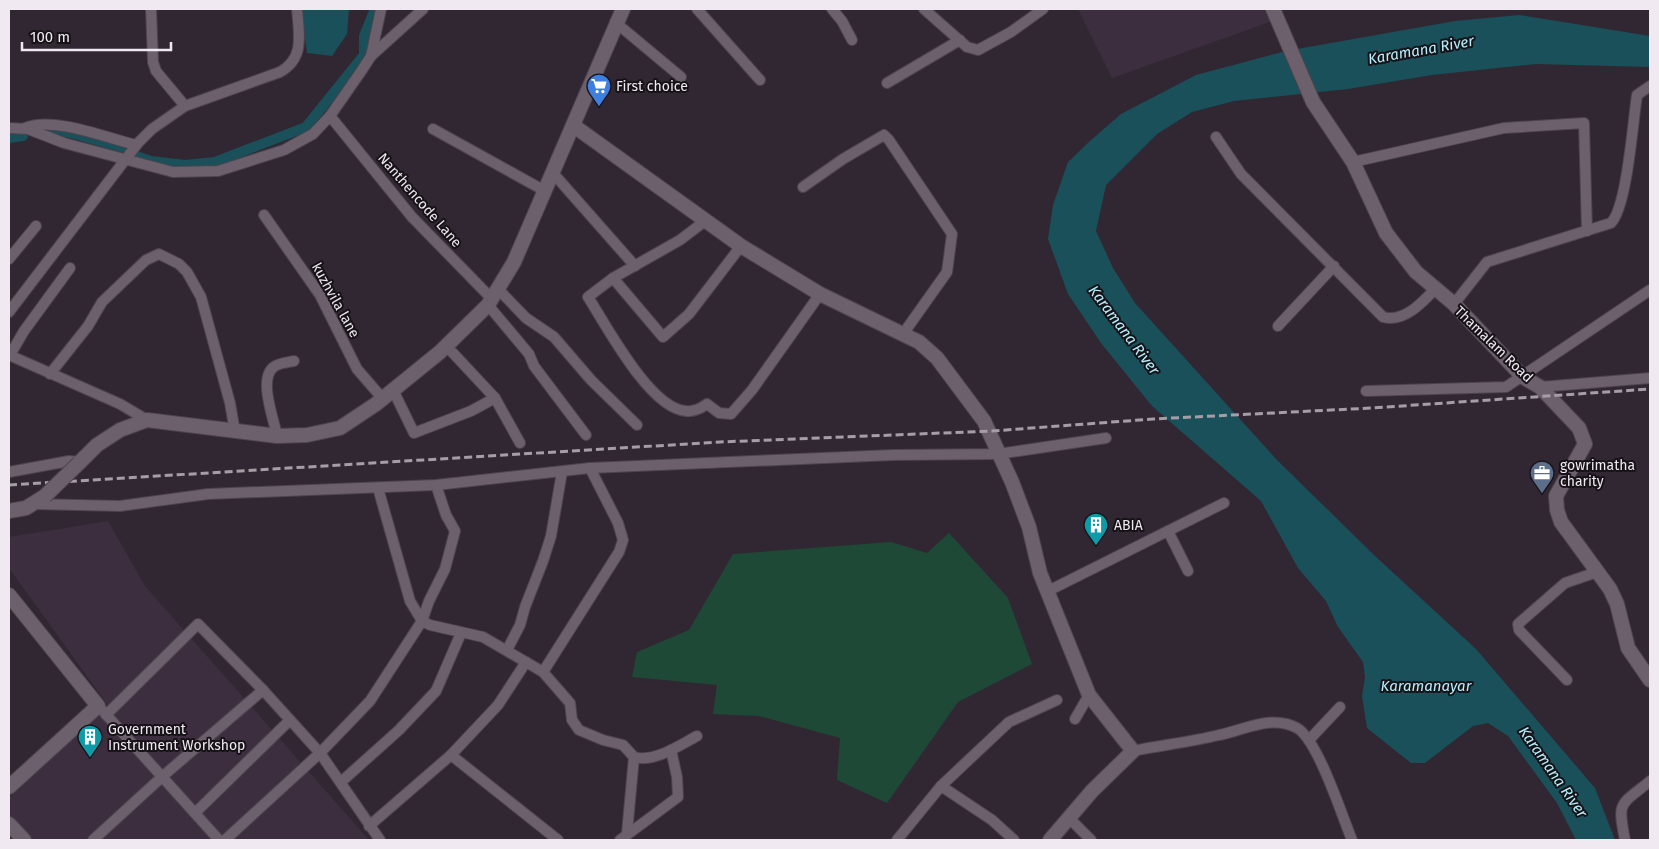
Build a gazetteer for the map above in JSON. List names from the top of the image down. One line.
{"streets":{"street":["Nanthencode Lane","kuzhvila lane","Thamalam Road"]},"water":["Karamana River","Karamanayar"],"places":{"supermarket":["First choice"],"office":["gowrimatha charity"],"building":["ABIA","Government Instrument Workshop"]},"scale_bar":"100 m"}
